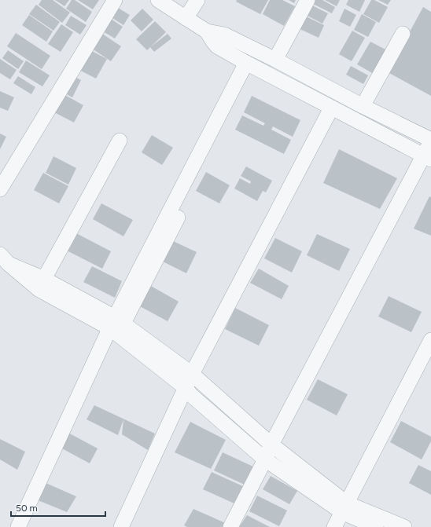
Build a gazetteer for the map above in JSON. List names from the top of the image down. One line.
{"scale_bar":"50 m"}
